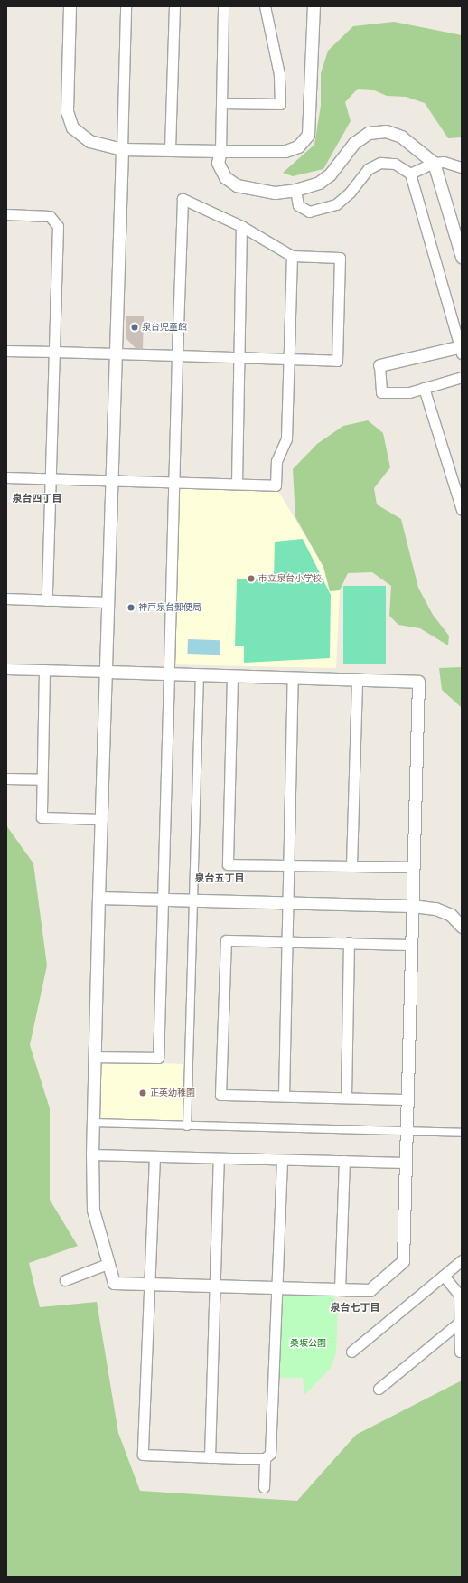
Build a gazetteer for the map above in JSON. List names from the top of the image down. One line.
{"districts":["泉台四丁目","泉台五丁目","泉台七丁目"],"parks":["桑坂公園"],"places":["泉台児童館","市立泉台小学校","神戸泉台郵便局","正英幼稚園"]}
